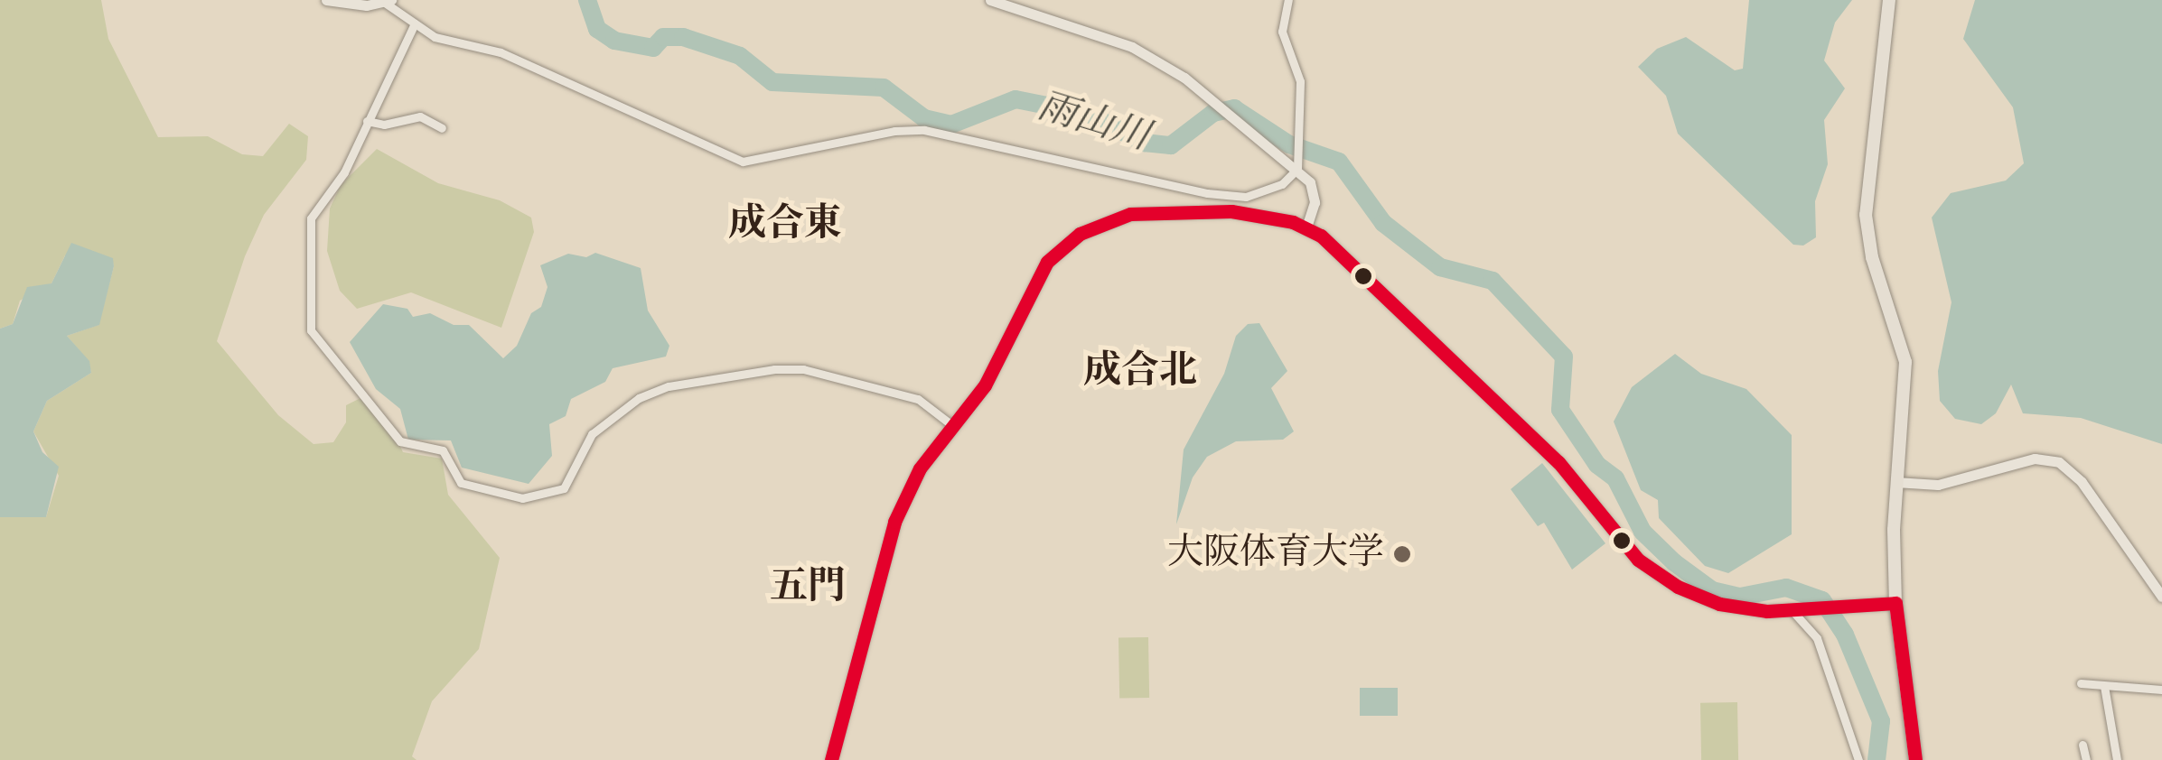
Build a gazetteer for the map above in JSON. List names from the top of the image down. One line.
{"districts":["成合東","成合北","五門"],"water":["雨山川"],"places":["大阪体育大学"]}
